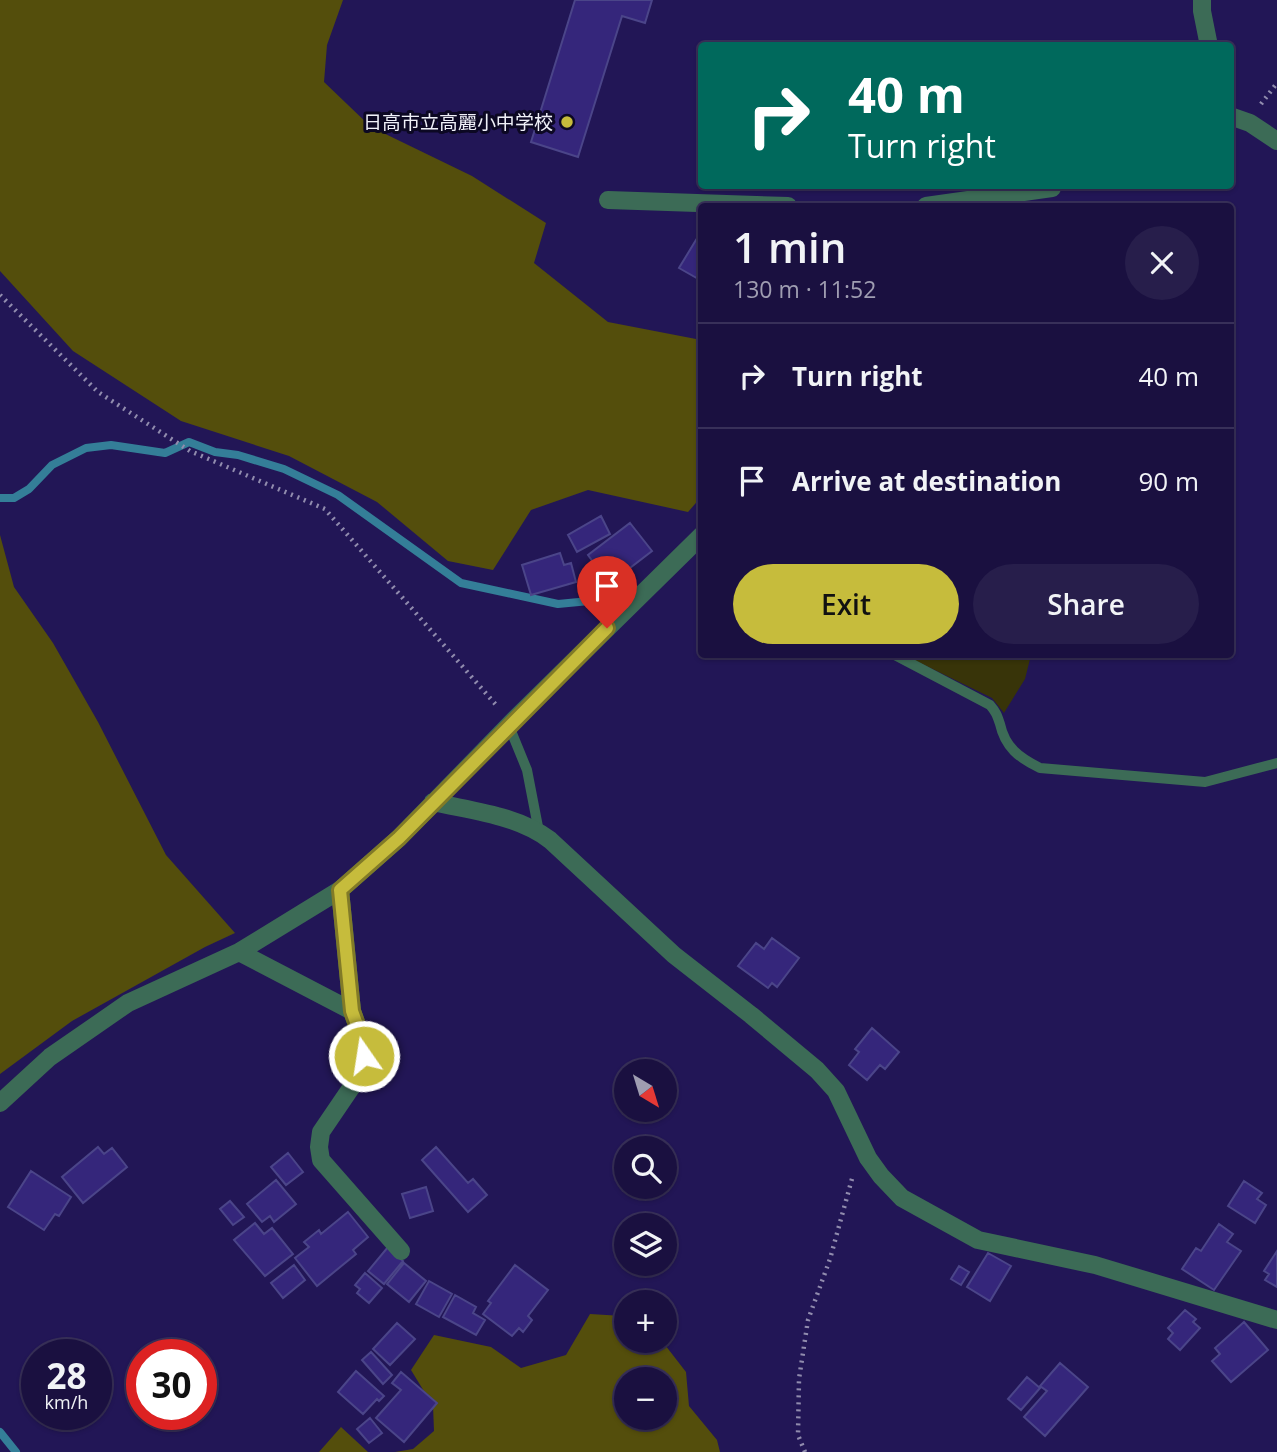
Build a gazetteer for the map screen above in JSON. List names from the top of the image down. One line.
{"places":["日高市立高麗小中学校"],"north":"bottom right","page":{"turn":["40 m","Turn right"],"heading":["1 min","130 m · 11:52"],"list":[{"name":"Turn right","value":"40 m"},{"name":"Arrive at destination","value":"90 m"}],"buttons":["Exit","Share"],"map_buttons":["+","−"],"speed":"28 km/h","limit":"30"}}
